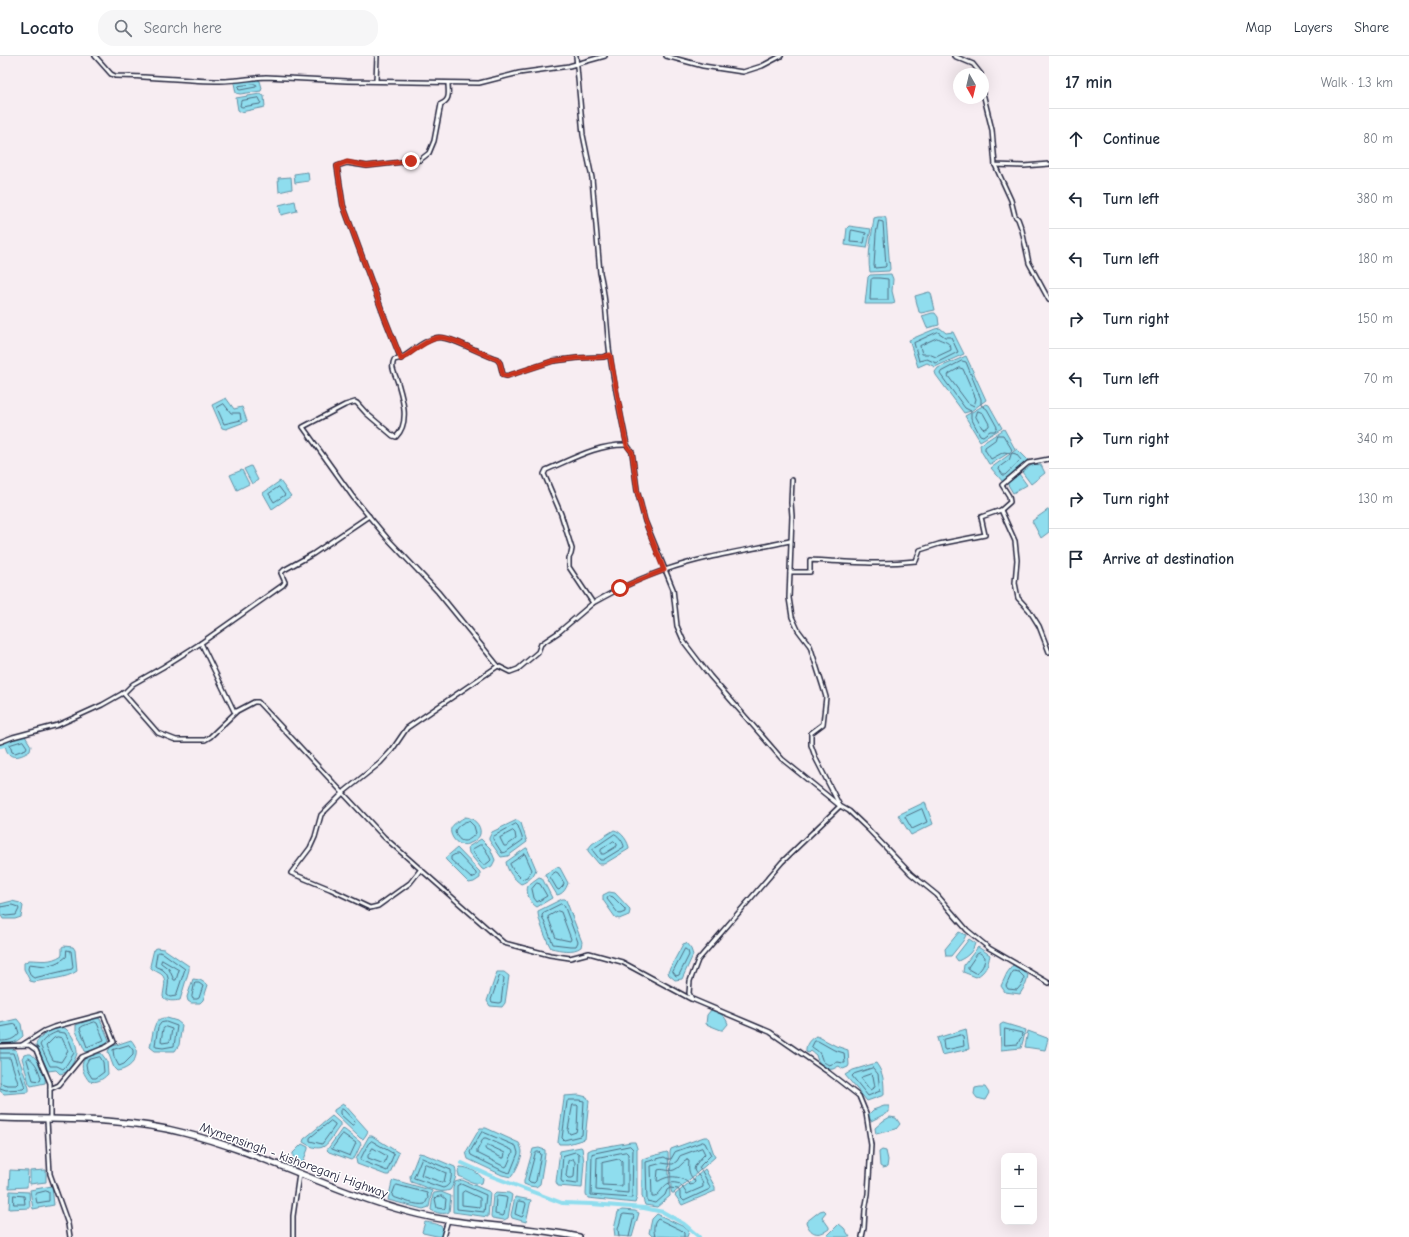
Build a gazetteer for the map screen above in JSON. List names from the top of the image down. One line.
{"streets":{"main road":["Mymensingh - kishoreganj Highway"]},"north":"bottom","page":{"header":"Locato","search":"Search here","nav":["Map","Layers","Share"],"heading":["17 min","Walk · 1.3 km"],"list":[["Continue","80 m"],["Turn left","380 m"],["Turn left","180 m"],["Turn right","150 m"],["Turn left","70 m"],["Turn right","340 m"],["Turn right","130 m"],"Arrive at destination"],"map_buttons":["+","−"]}}
